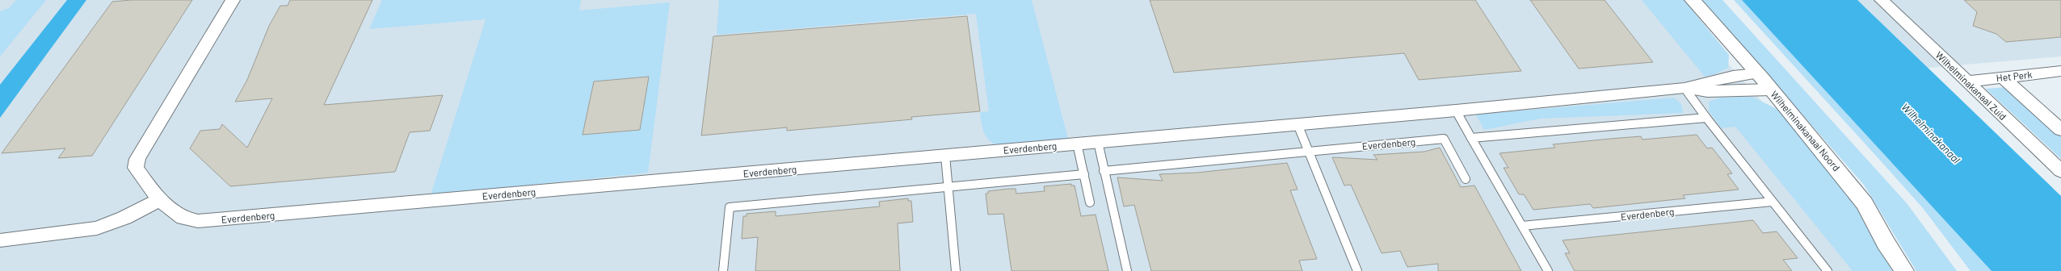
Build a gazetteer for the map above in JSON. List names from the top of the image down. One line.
{"streets":{"street":["Het Perk","Wilhelminakanaal Zuid","Wilhelminakanaal Noord","Everdenberg"]},"crossings":[["Het Perk","Wilhelminakanaal Zuid"],["Wilhelminakanaal Noord","Everdenberg"]],"water":["Wilhelminakanaal"]}
